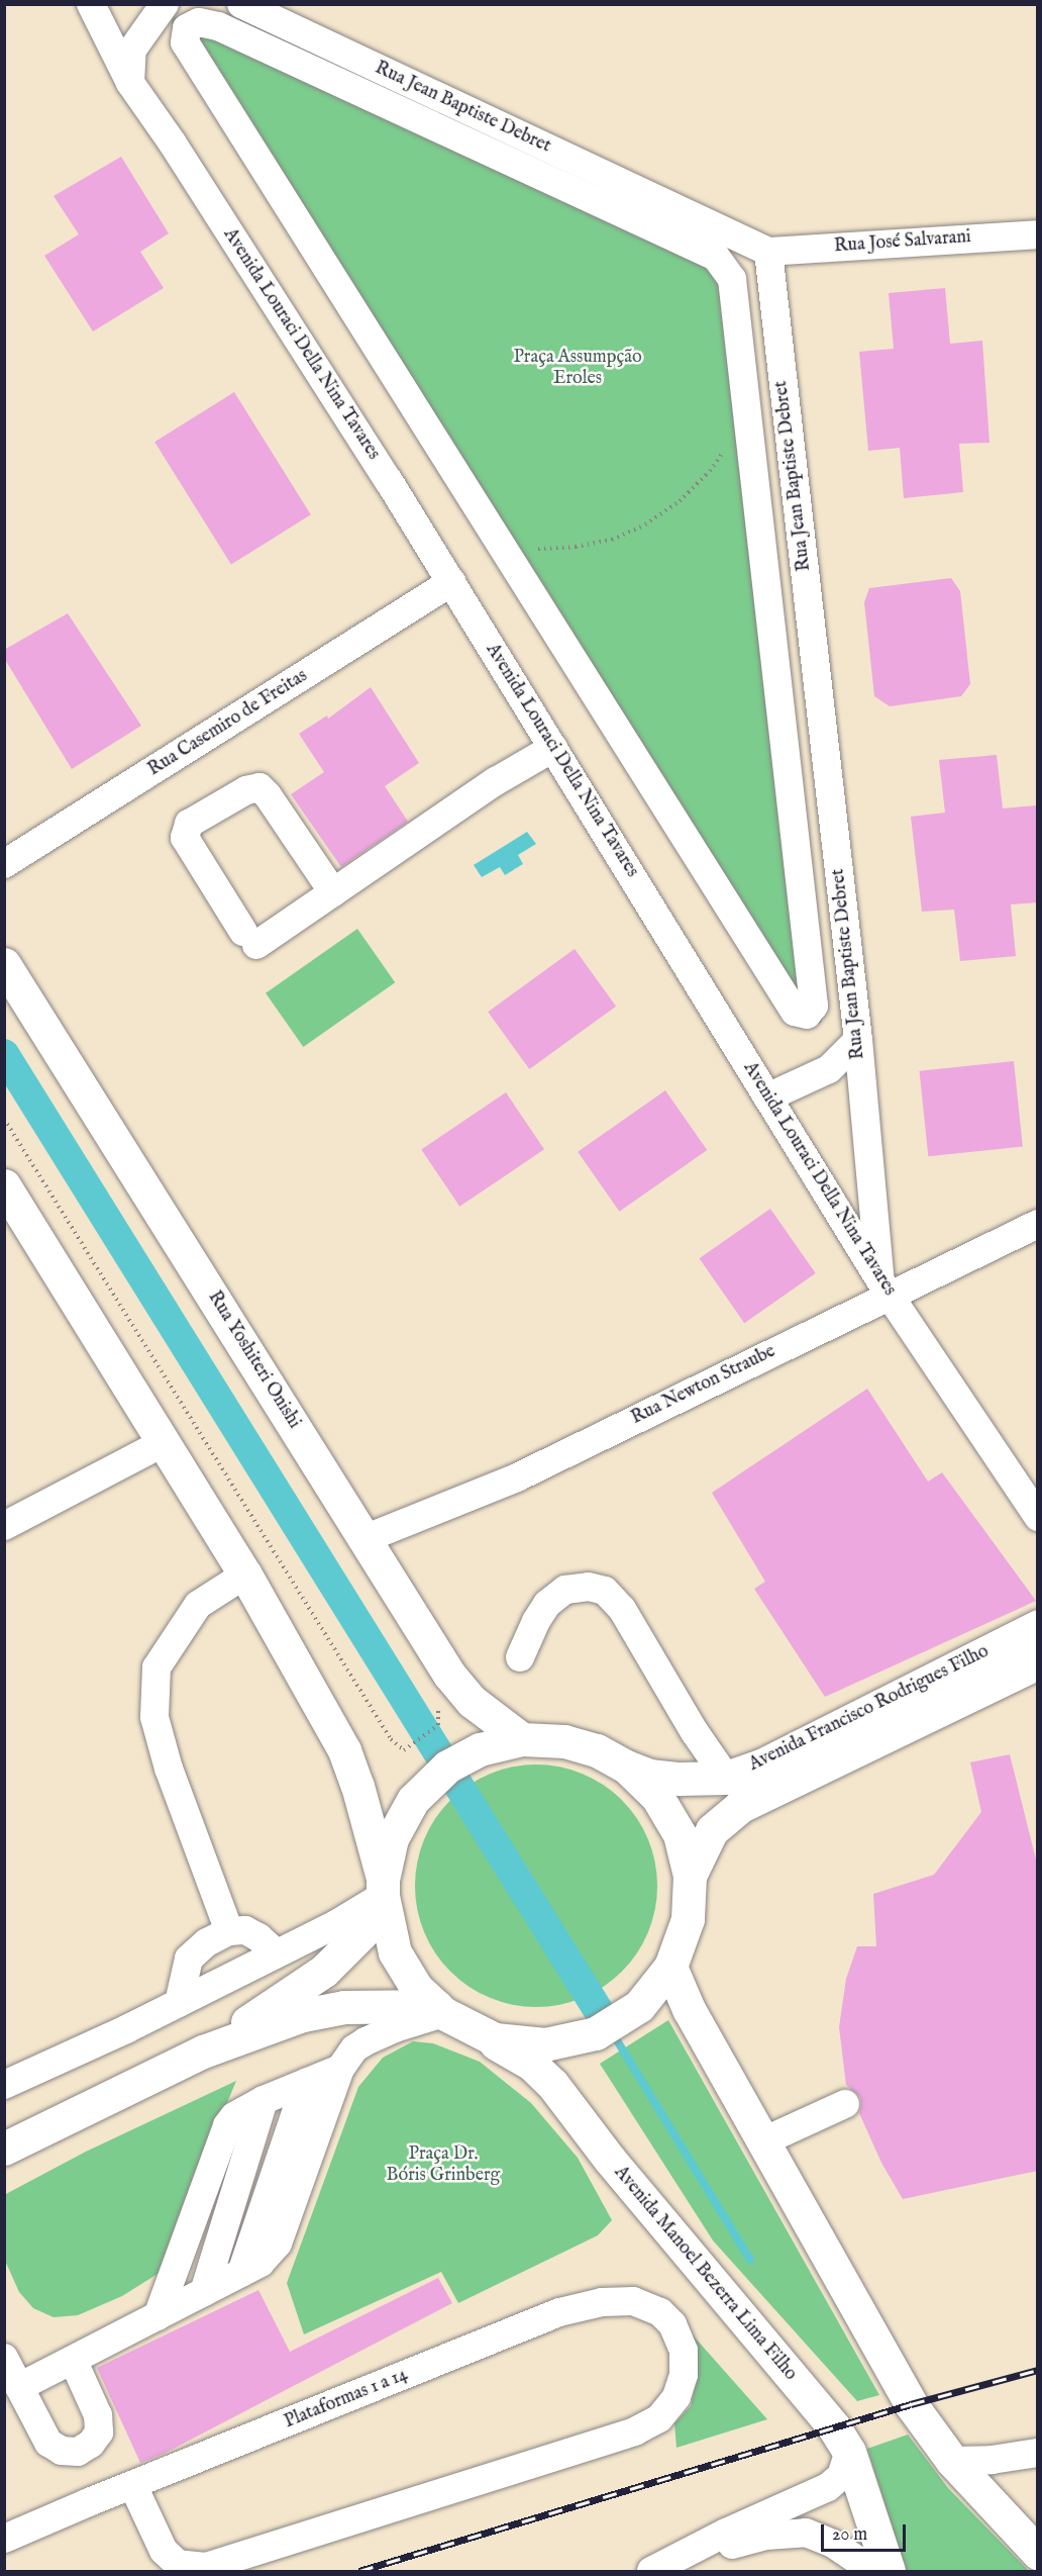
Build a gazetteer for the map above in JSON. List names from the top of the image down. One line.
{"streets":{"main road":["Rua Yoshiteri Onishi","Avenida Francisco Rodrigues Filho","Avenida Manoel Bezerra Lima Filho"],"street":["Rua Jean Baptiste Debret","Rua José Salvarani","Avenida Louraci Della Nina Tavares","Rua Casemiro de Freitas","Rua Newton Straube","Plataformas 1 a 14"]},"crossings":[["Rua Jean Baptiste Debret","Rua José Salvarani"],["Rua Jean Baptiste Debret","Avenida Louraci Della Nina Tavares"],["Rua Jean Baptiste Debret","Rua Newton Straube"],["Avenida Louraci Della Nina Tavares","Rua Casemiro de Freitas"],["Avenida Louraci Della Nina Tavares","Rua Newton Straube"],["Rua Yoshiteri Onishi","Rua Newton Straube"],["Rua Yoshiteri Onishi","Avenida Francisco Rodrigues Filho"],["Avenida Francisco Rodrigues Filho","Avenida Manoel Bezerra Lima Filho"]],"parks":["Praça Assumpção Eroles","Praça Dr. Bóris Grinberg"],"scale_bar":"20 m"}
